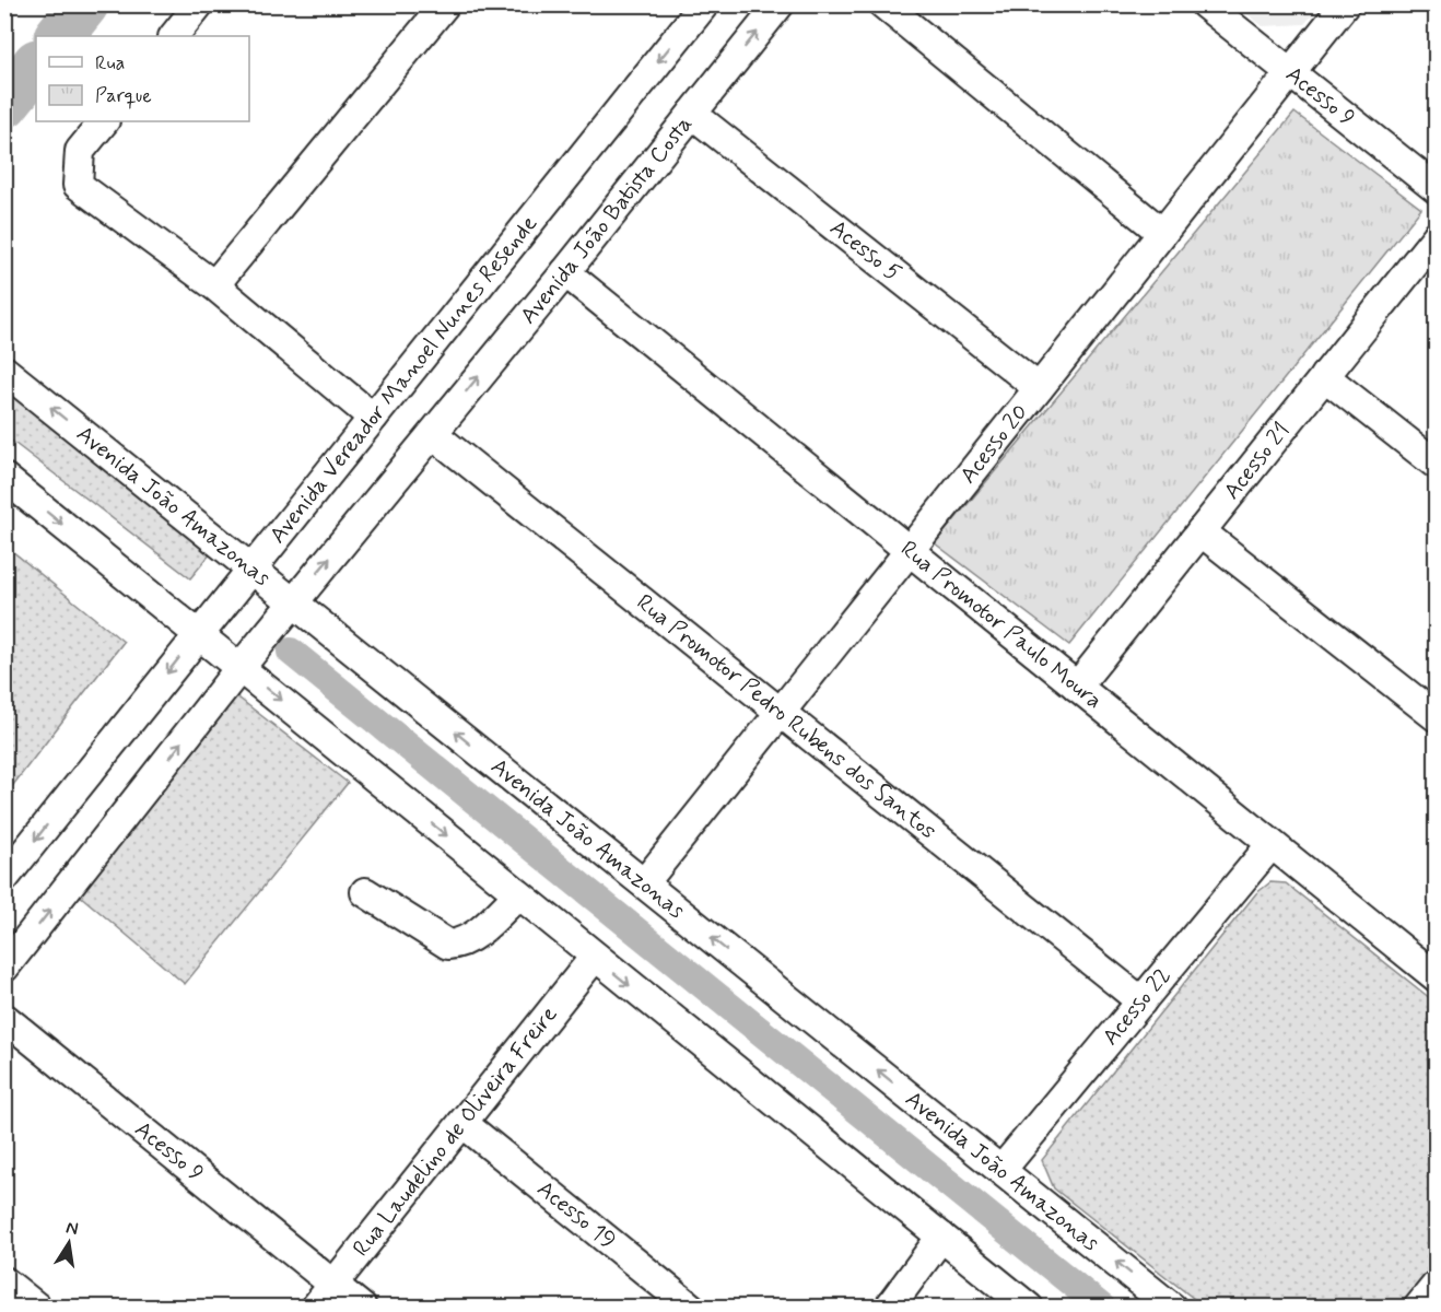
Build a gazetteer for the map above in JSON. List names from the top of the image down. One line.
{"streets":{"street":["Acesso 9","Avenida João Batista Costa","Acesso 5","Avenida Vereador Manoel Nunes Resende","Acesso 20","Acesso 21","Avenida João Amazonas","Rua Promotor Paulo Moura","Rua Promotor Pedro Rubens dos Santos","Acesso 22","Rua Laudelino de Oliveira Freire","Acesso 19"]},"crossings":[["Acesso 9","Acesso 20"],["Acesso 9","Rua Laudelino de Oliveira Freire"],["Avenida João Batista Costa","Acesso 5"],["Avenida João Batista Costa","Rua Promotor Paulo Moura"],["Avenida João Batista Costa","Rua Promotor Pedro Rubens dos Santos"],["Acesso 5","Acesso 20"],["Avenida Vereador Manoel Nunes Resende","Avenida João Amazonas"],["Acesso 20","Avenida João Amazonas"],["Acesso 20","Rua Promotor Paulo Moura"],["Acesso 20","Rua Promotor Pedro Rubens dos Santos"],["Acesso 21","Rua Promotor Paulo Moura"],["Avenida João Amazonas","Acesso 22"],["Rua Promotor Paulo Moura","Acesso 22"],["Rua Promotor Pedro Rubens dos Santos","Acesso 22"],["Rua Laudelino de Oliveira Freire","Acesso 19"]],"one_way":["Avenida João Batista Costa"],"legend":["Rua","Parque"],"north":"top"}
